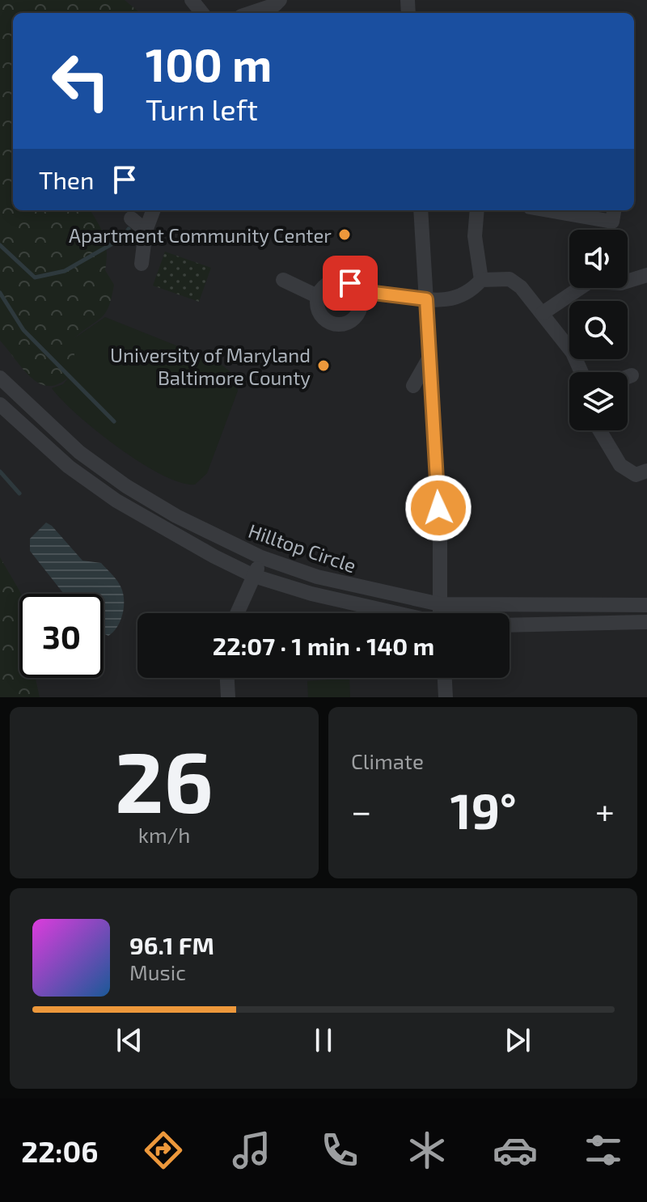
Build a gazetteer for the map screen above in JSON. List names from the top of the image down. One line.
{"streets":{"street":["Hilltop Circle"]},"places":["Apartment Community Center","University of Maryland Baltimore County"],"page":{"turn":["100 m","Turn left"],"then":"Then","limit":"30","trip":"22:07 · 1 min · 140 m","tile":[["26","km/h"],"Climate"],"heat":["−","19°","+"],"song":["96.1 FM","Music"],"tabs":"22:06"}}
